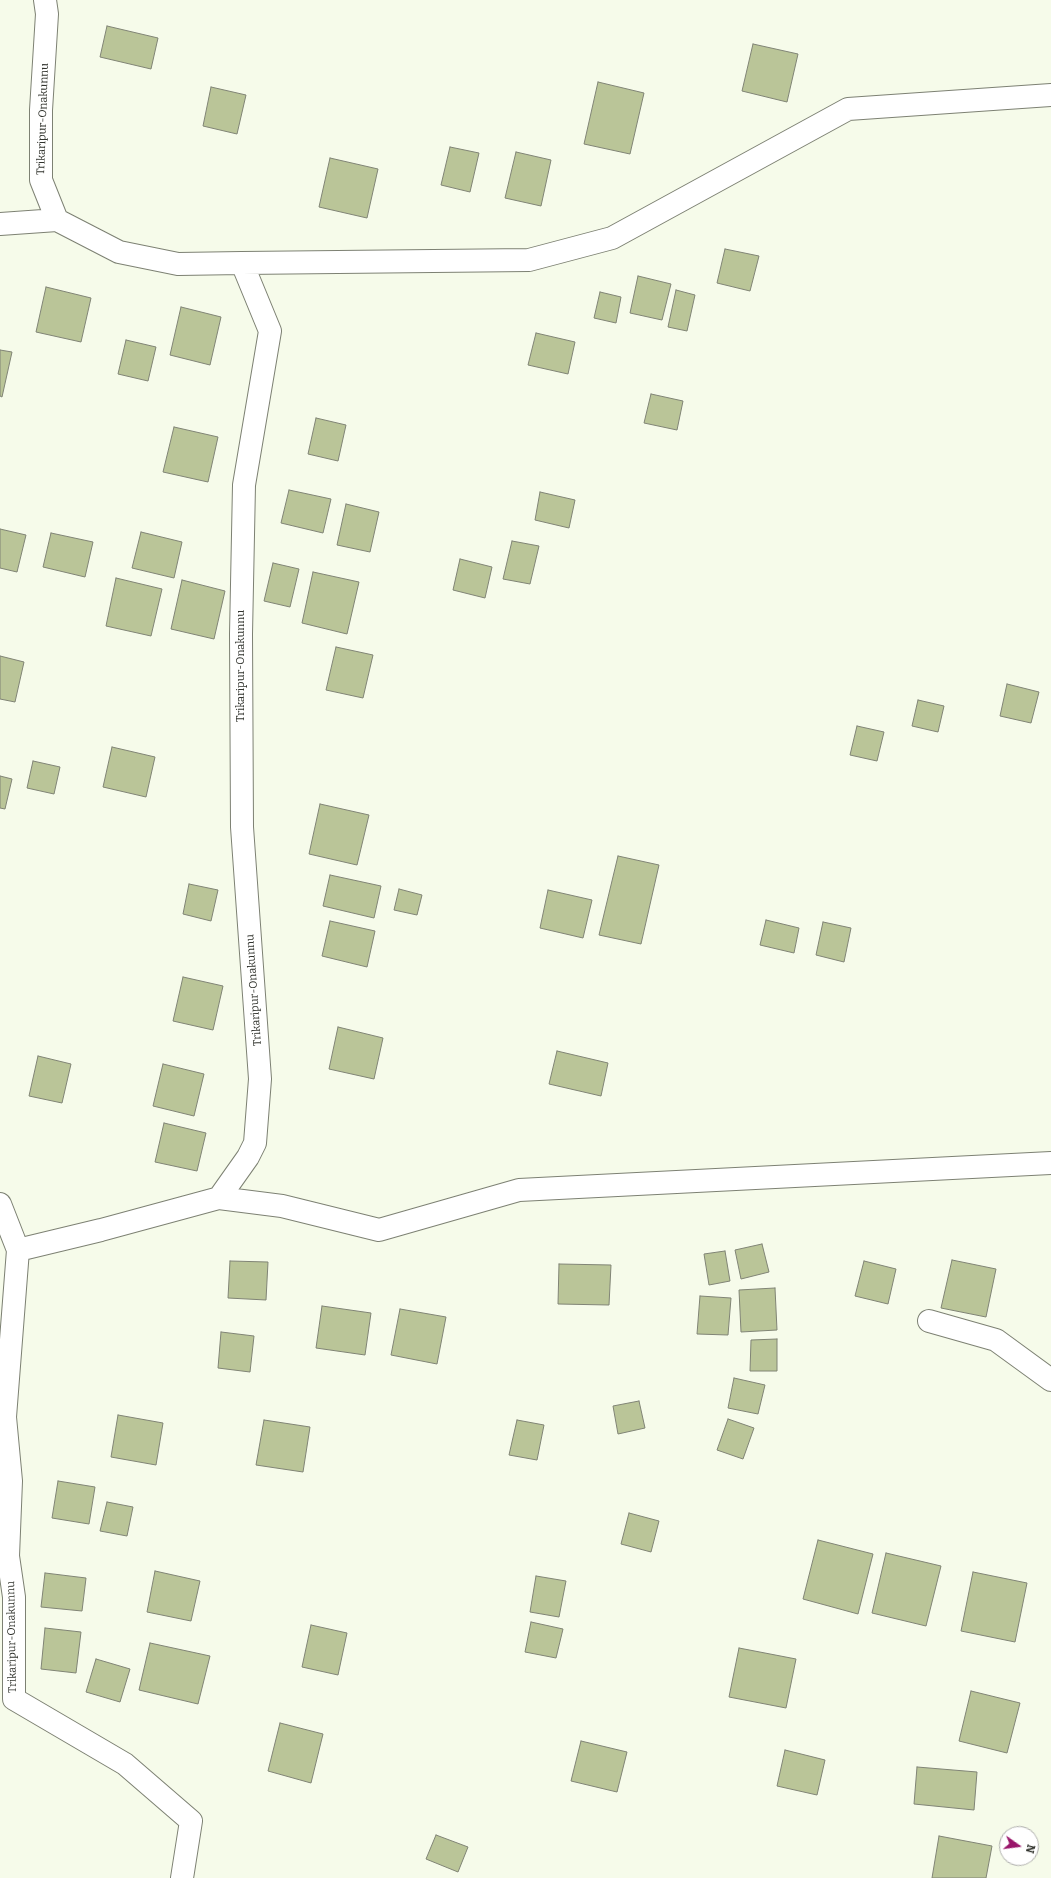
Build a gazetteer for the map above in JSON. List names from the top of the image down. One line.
{"streets":{"street":["Trikaripur-Onakunnu"]},"north":"right"}
